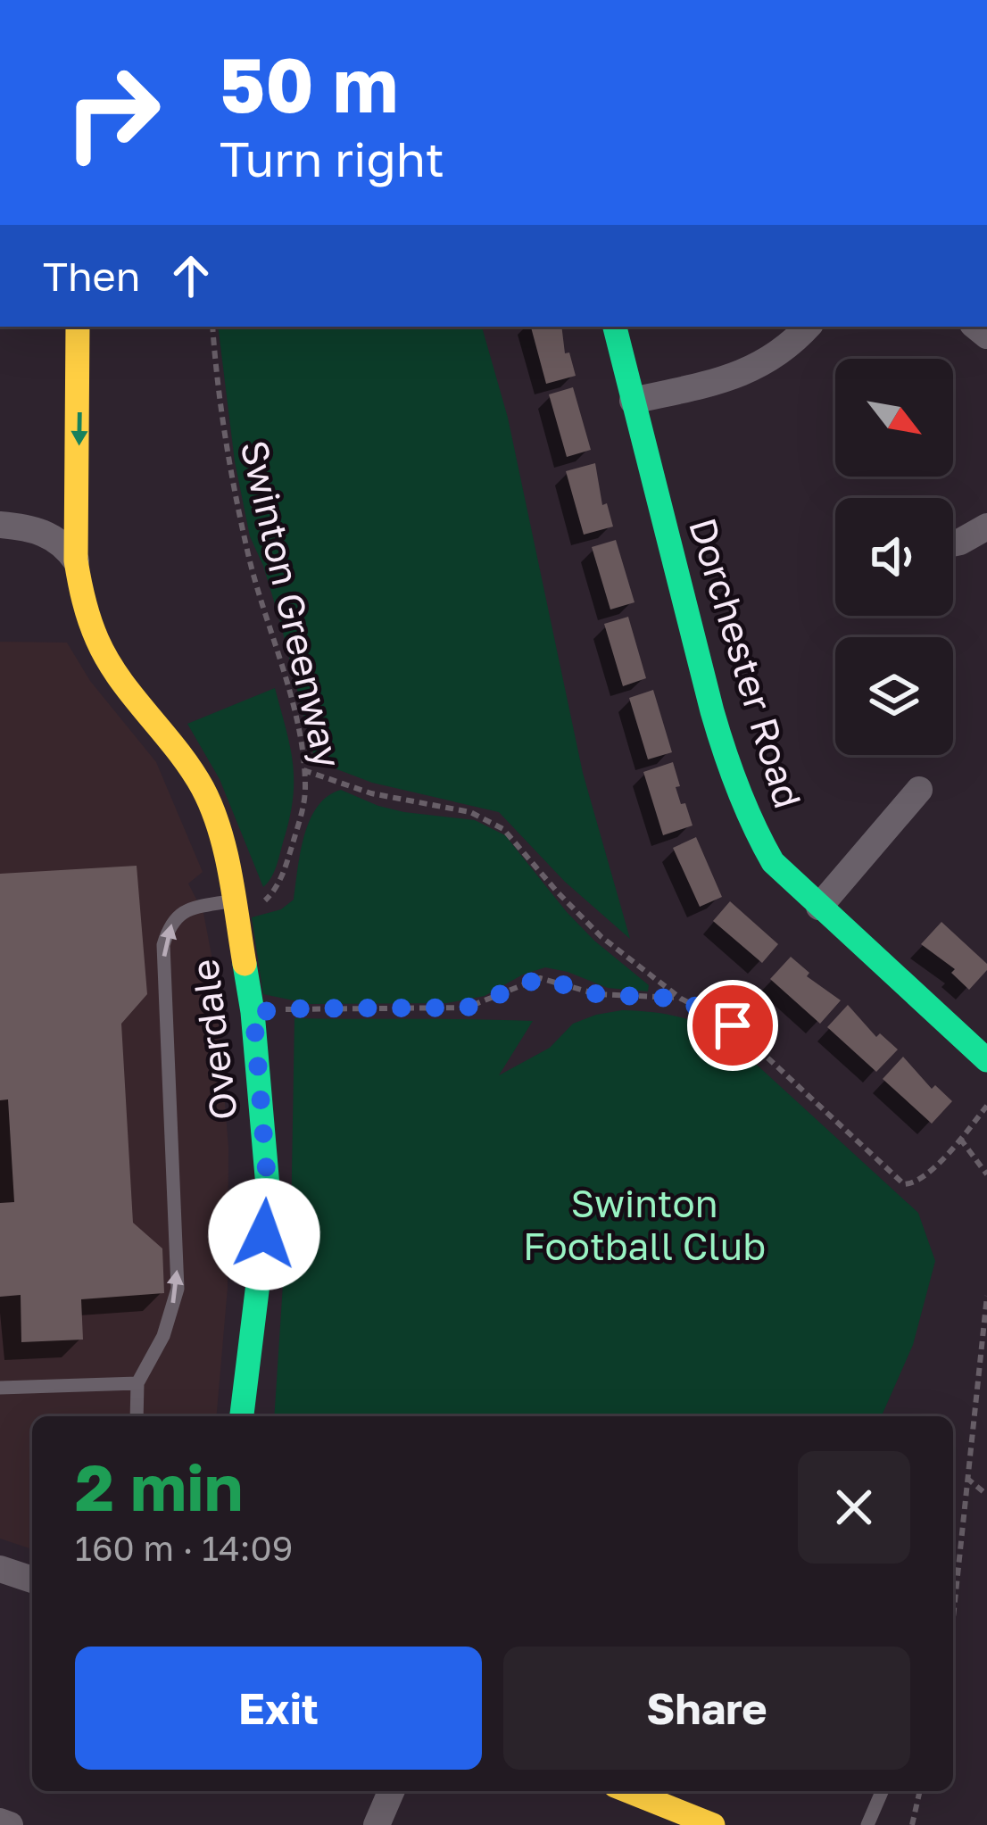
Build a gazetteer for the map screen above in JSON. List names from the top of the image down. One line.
{"streets":{"street":["Dorchester Road","Overdale"],"path":["Swinton Greenway"]},"parks":["Swinton Football Club"],"north":"bottom right","page":{"turn":["50 m","Turn right"],"then":"Then","heading":["2 min","160 m · 14:09"],"buttons":["Exit","Share"]}}
